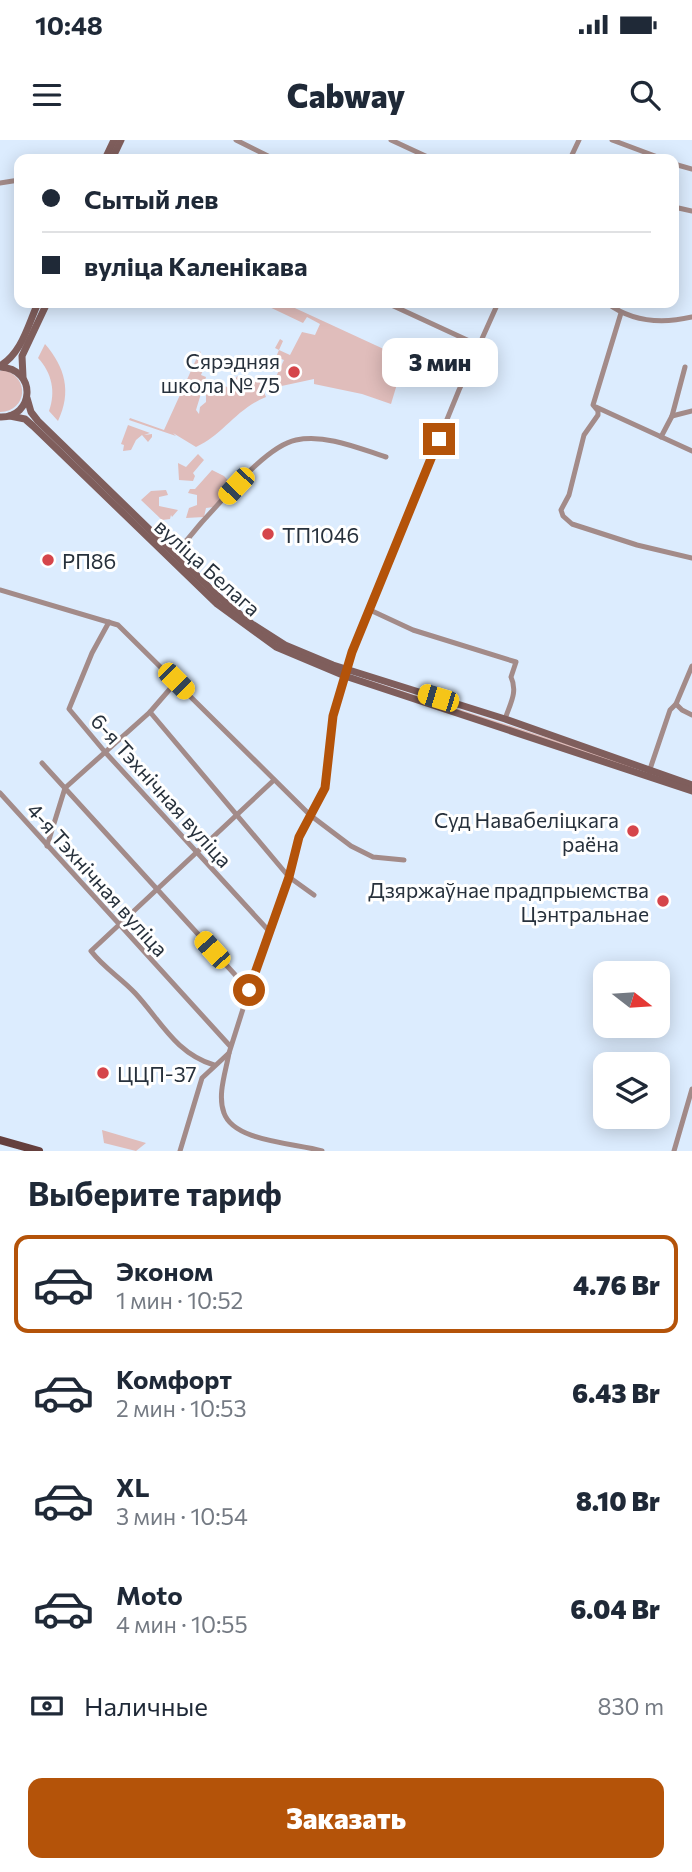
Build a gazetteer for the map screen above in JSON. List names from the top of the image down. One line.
{"streets":{"street":["вуліца Белага","6-я Тэхнічная вуліца","4-я Тэхнічная вуліца"]},"places":["Сярэдняя школа № 75","ТП1046","РП86","Суд Навабеліцкага раёна","Дзяржаўнае прадпрыемства Цэнтральнае","ЦЦП-37"],"north":"right","page":{"status":"10:48","header":"Cabway","banner":["Сытый лев","вуліца Каленікава"],"bubble":"3 мин","heading":"Выберите тариф","list":[{"name":"Эконом","note":"1 мин · 10:52","value":"4.76 Br"},{"name":"Комфорт","note":"2 мин · 10:53","value":"6.43 Br"},{"name":"XL","note":"3 мин · 10:54","value":"8.10 Br"},{"name":"Moto","note":"4 мин · 10:55","value":"6.04 Br"}],"pay":["Наличные","830 m"],"buttons":"Заказать"}}
